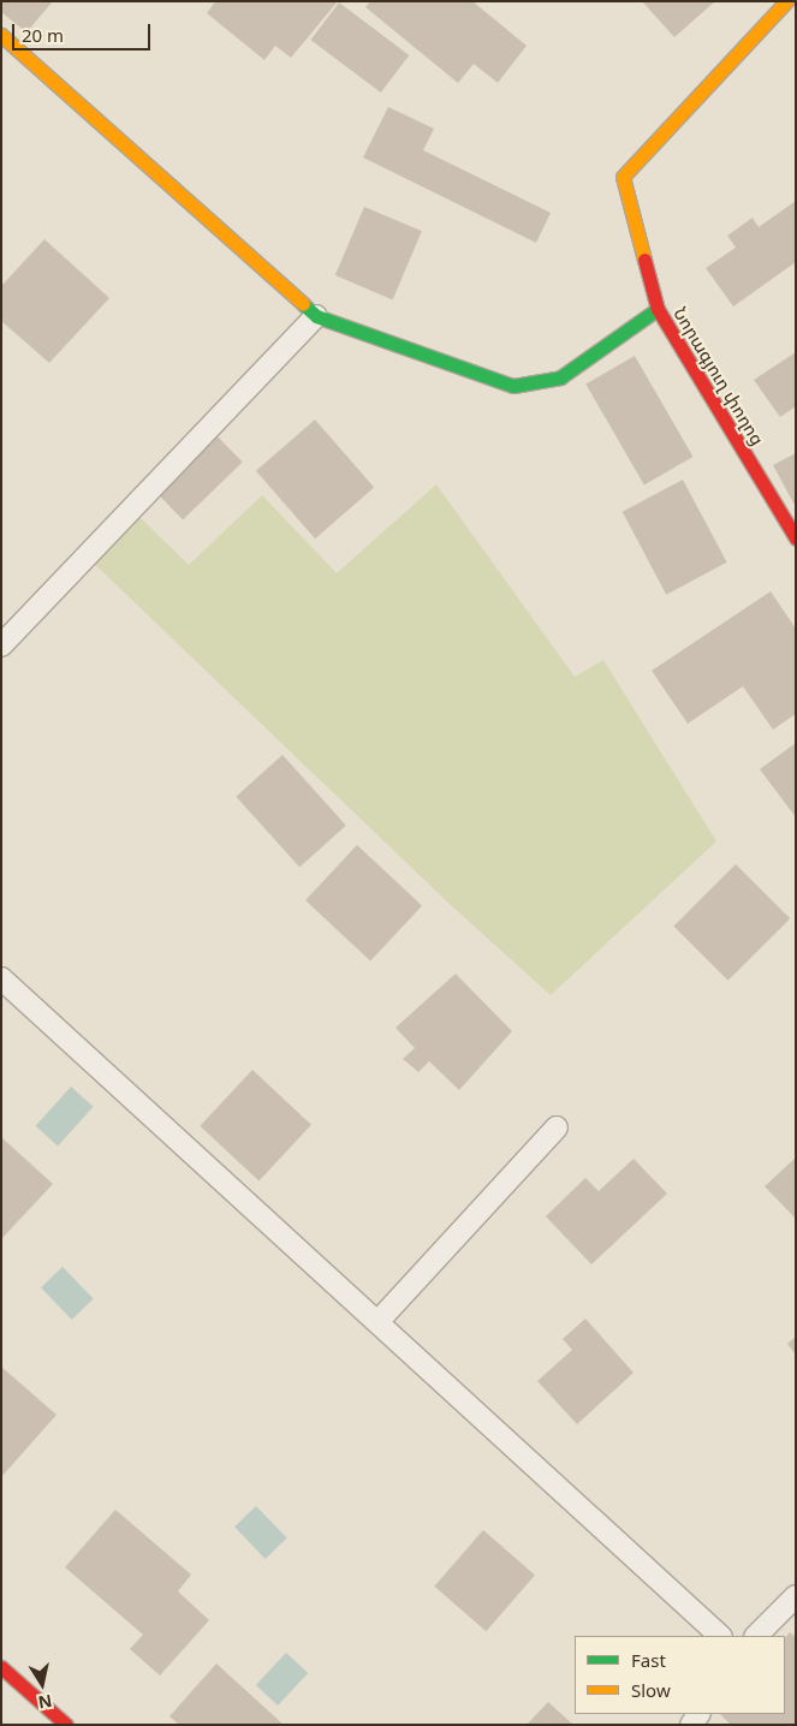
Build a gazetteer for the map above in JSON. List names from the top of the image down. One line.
{"streets":{"street":["Նորագյուղ փողոց"]},"legend":["Fast","Slow"],"scale_bar":"20 m","north":"bottom"}
